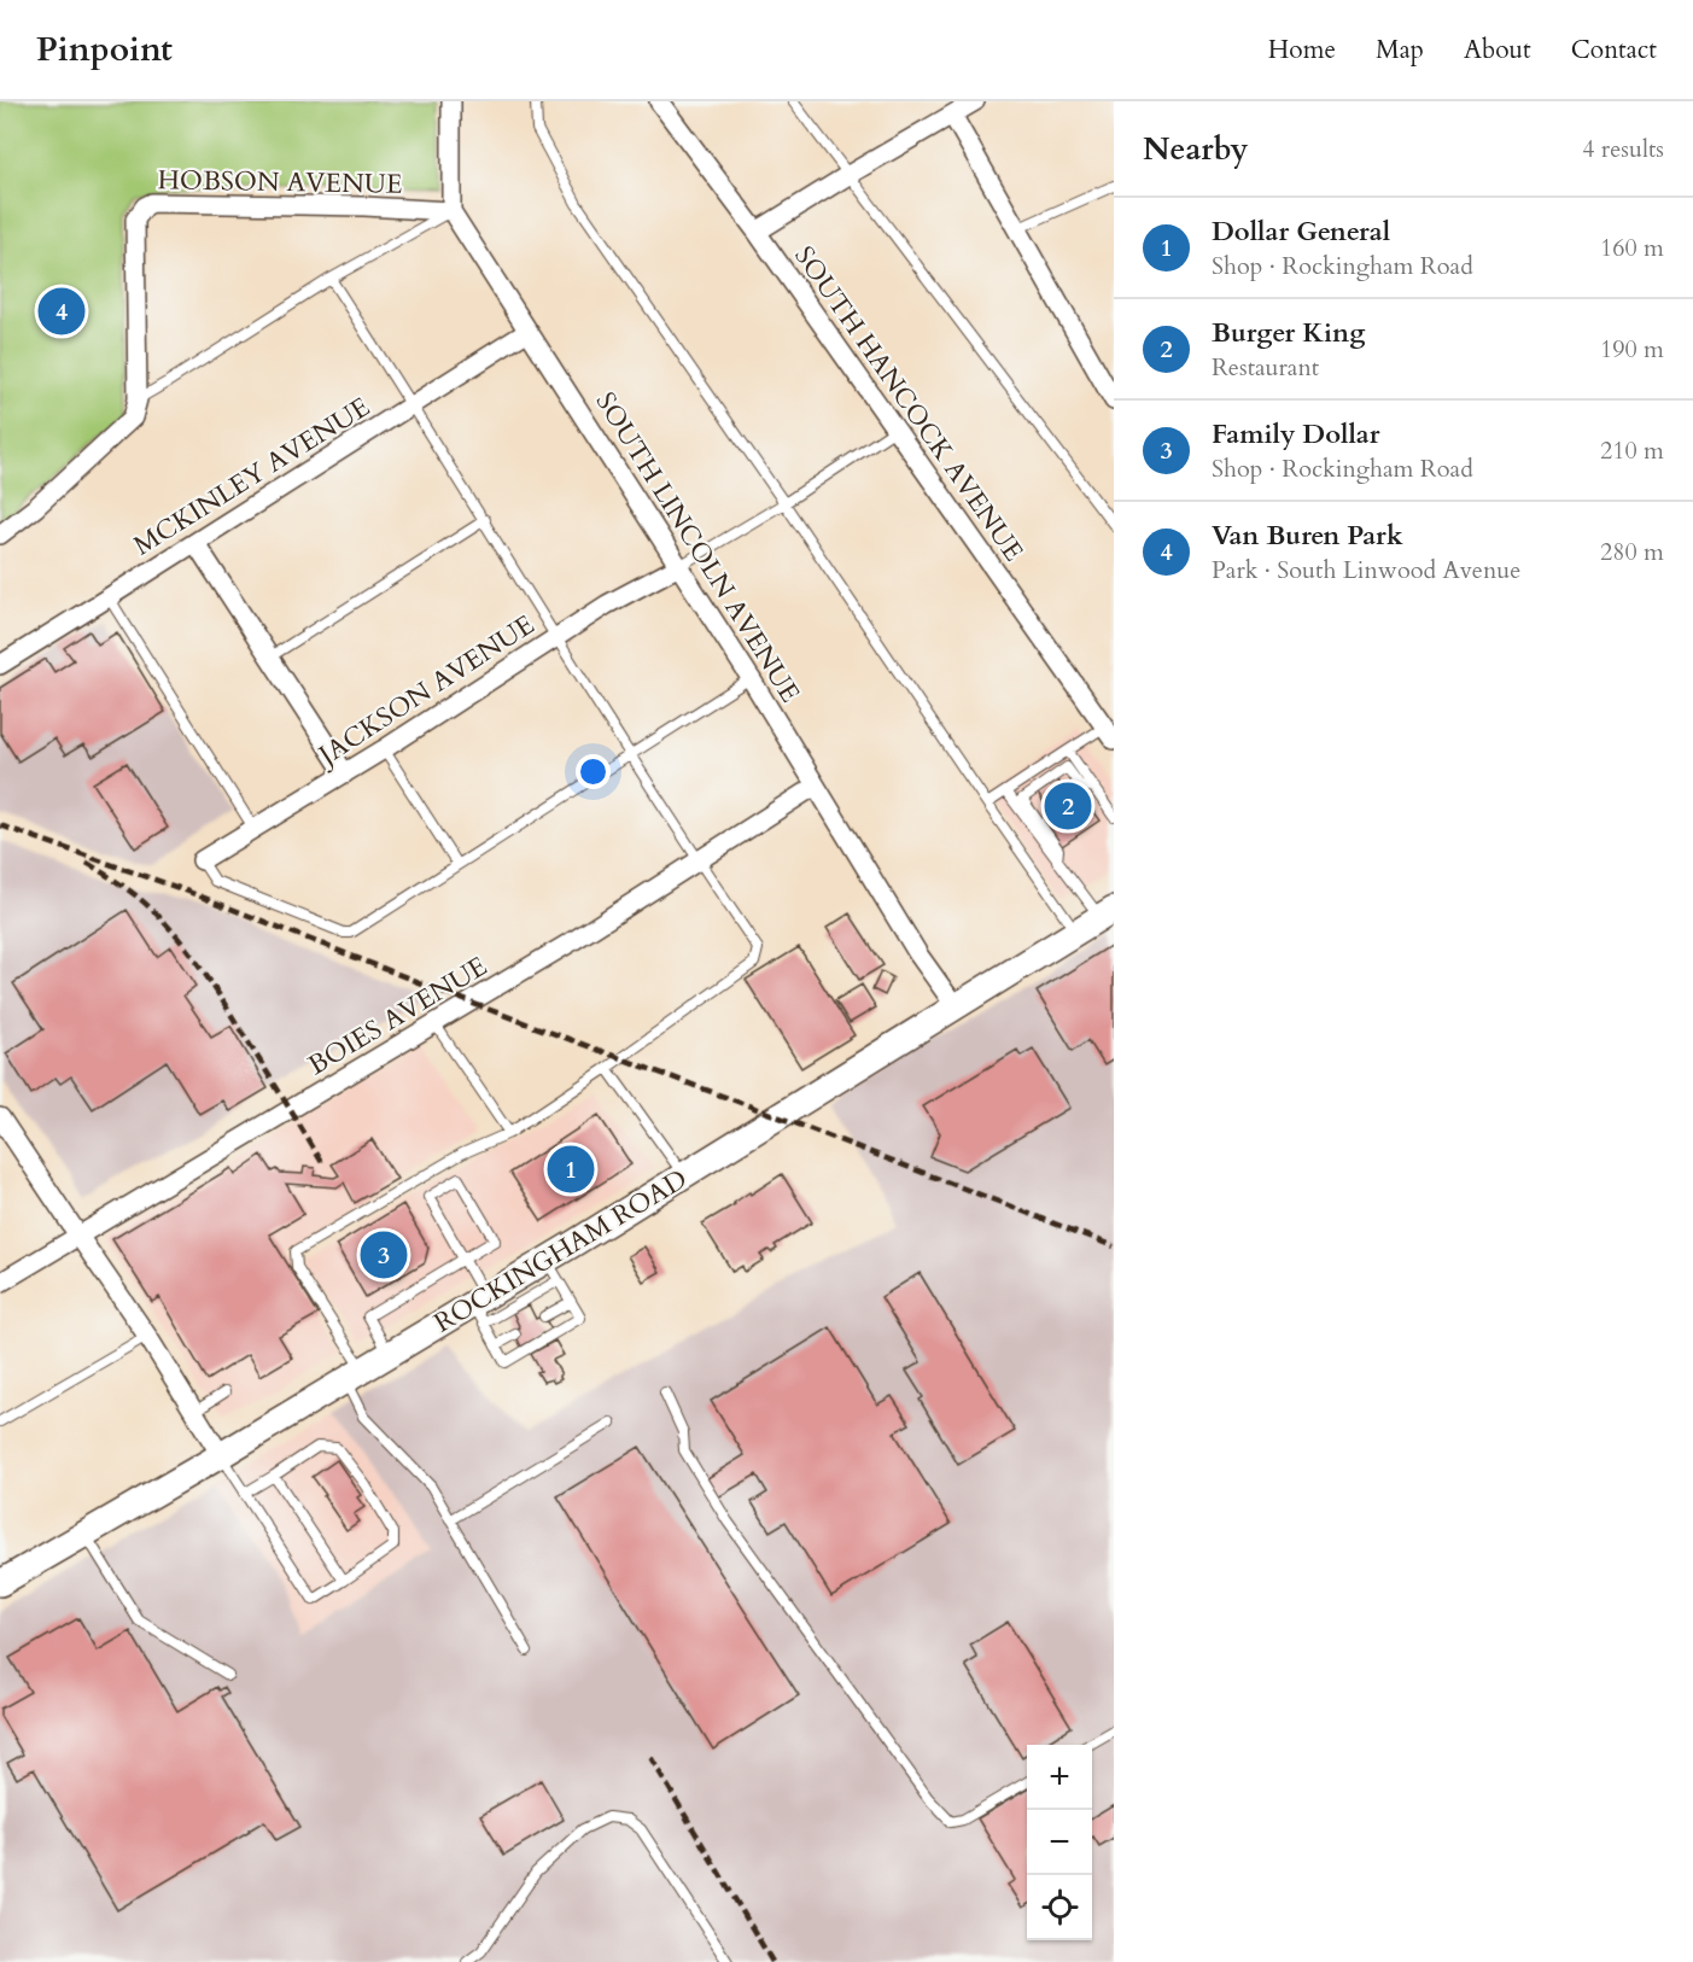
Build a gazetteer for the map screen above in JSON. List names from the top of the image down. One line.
{"streets":{"street":["HOBSON AVENUE","SOUTH HANCOCK AVENUE","MCKINLEY AVENUE","SOUTH LINCOLN AVENUE","JACKSON AVENUE","BOIES AVENUE","ROCKINGHAM ROAD"]},"crossings":[["HOBSON AVENUE","SOUTH LINCOLN AVENUE"],["MCKINLEY AVENUE","SOUTH LINCOLN AVENUE"],["SOUTH LINCOLN AVENUE","JACKSON AVENUE"],["SOUTH LINCOLN AVENUE","BOIES AVENUE"],["SOUTH LINCOLN AVENUE","ROCKINGHAM ROAD"]],"page":{"header":"Pinpoint","nav":["Home","Map","About","Contact"],"heading":["Nearby","4 results"],"list":[{"mark":"1","name":"Dollar General","note":"Shop · Rockingham Road","value":"160 m"},{"mark":"2","name":"Burger King","note":"Restaurant","value":"190 m"},{"mark":"3","name":"Family Dollar","note":"Shop · Rockingham Road","value":"210 m"},{"mark":"4","name":"Van Buren Park","note":"Park · South Linwood Avenue","value":"280 m"}],"pins":["4","2","1","3"],"map_buttons":["+","−"]}}
